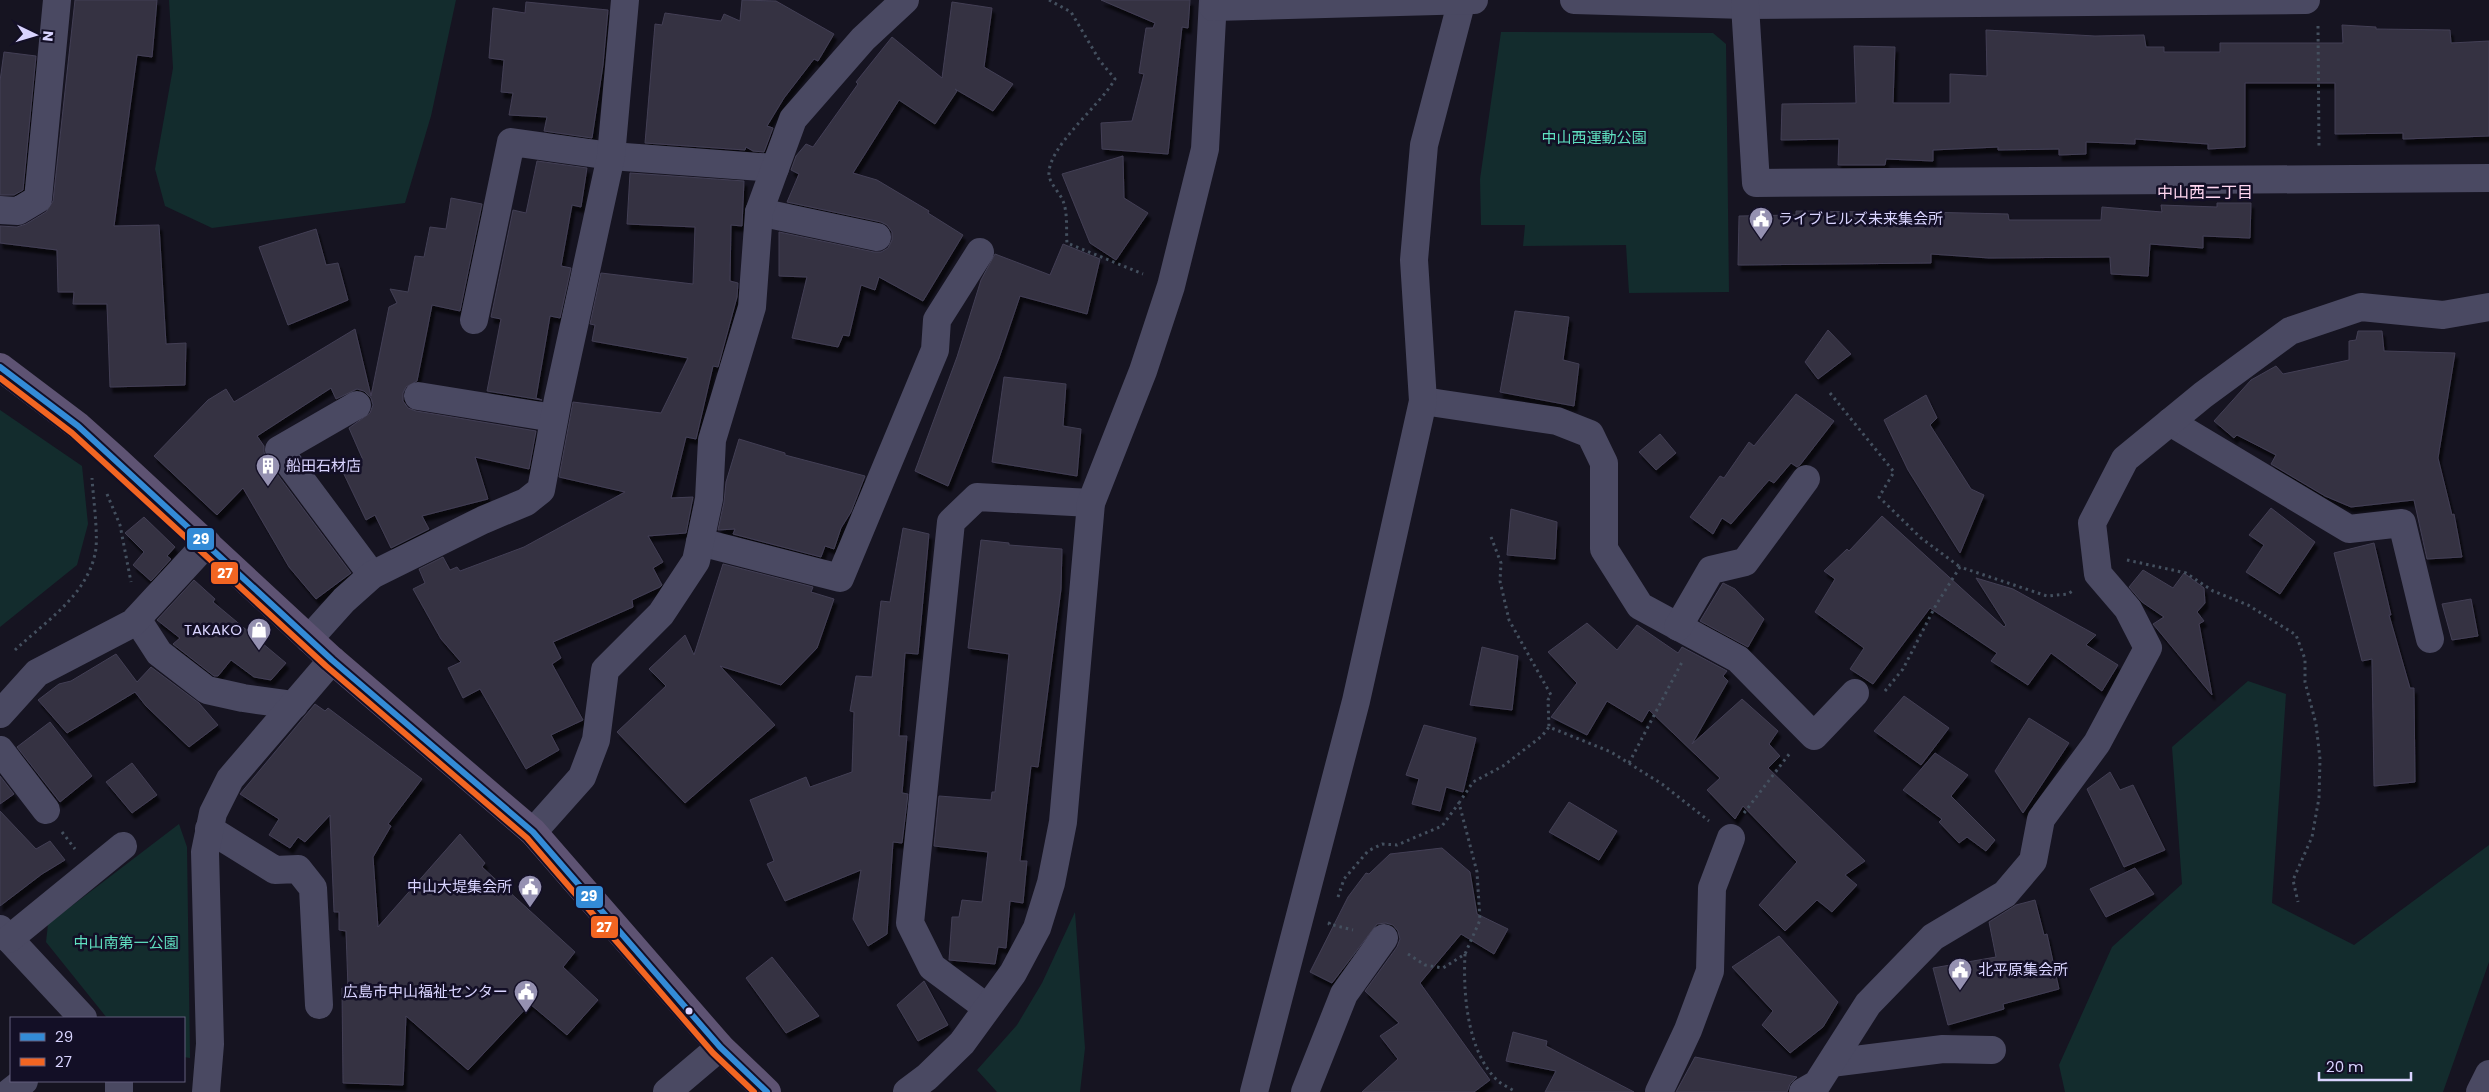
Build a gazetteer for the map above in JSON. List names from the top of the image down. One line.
{"districts":["中山西二丁目"],"parks":["中山西運動公園","中山南第一公園"],"places":{"public building":["ライブヒルズ未来集会所","中山大堤集会所","北平原集会所","広島市中山福祉センター"],"building":["船田石材店"],"shop":["TAKAKO"]},"lines":["transit line 29","transit line 27"],"legend":["29","27"],"scale_bar":"20 m","north":"right"}
